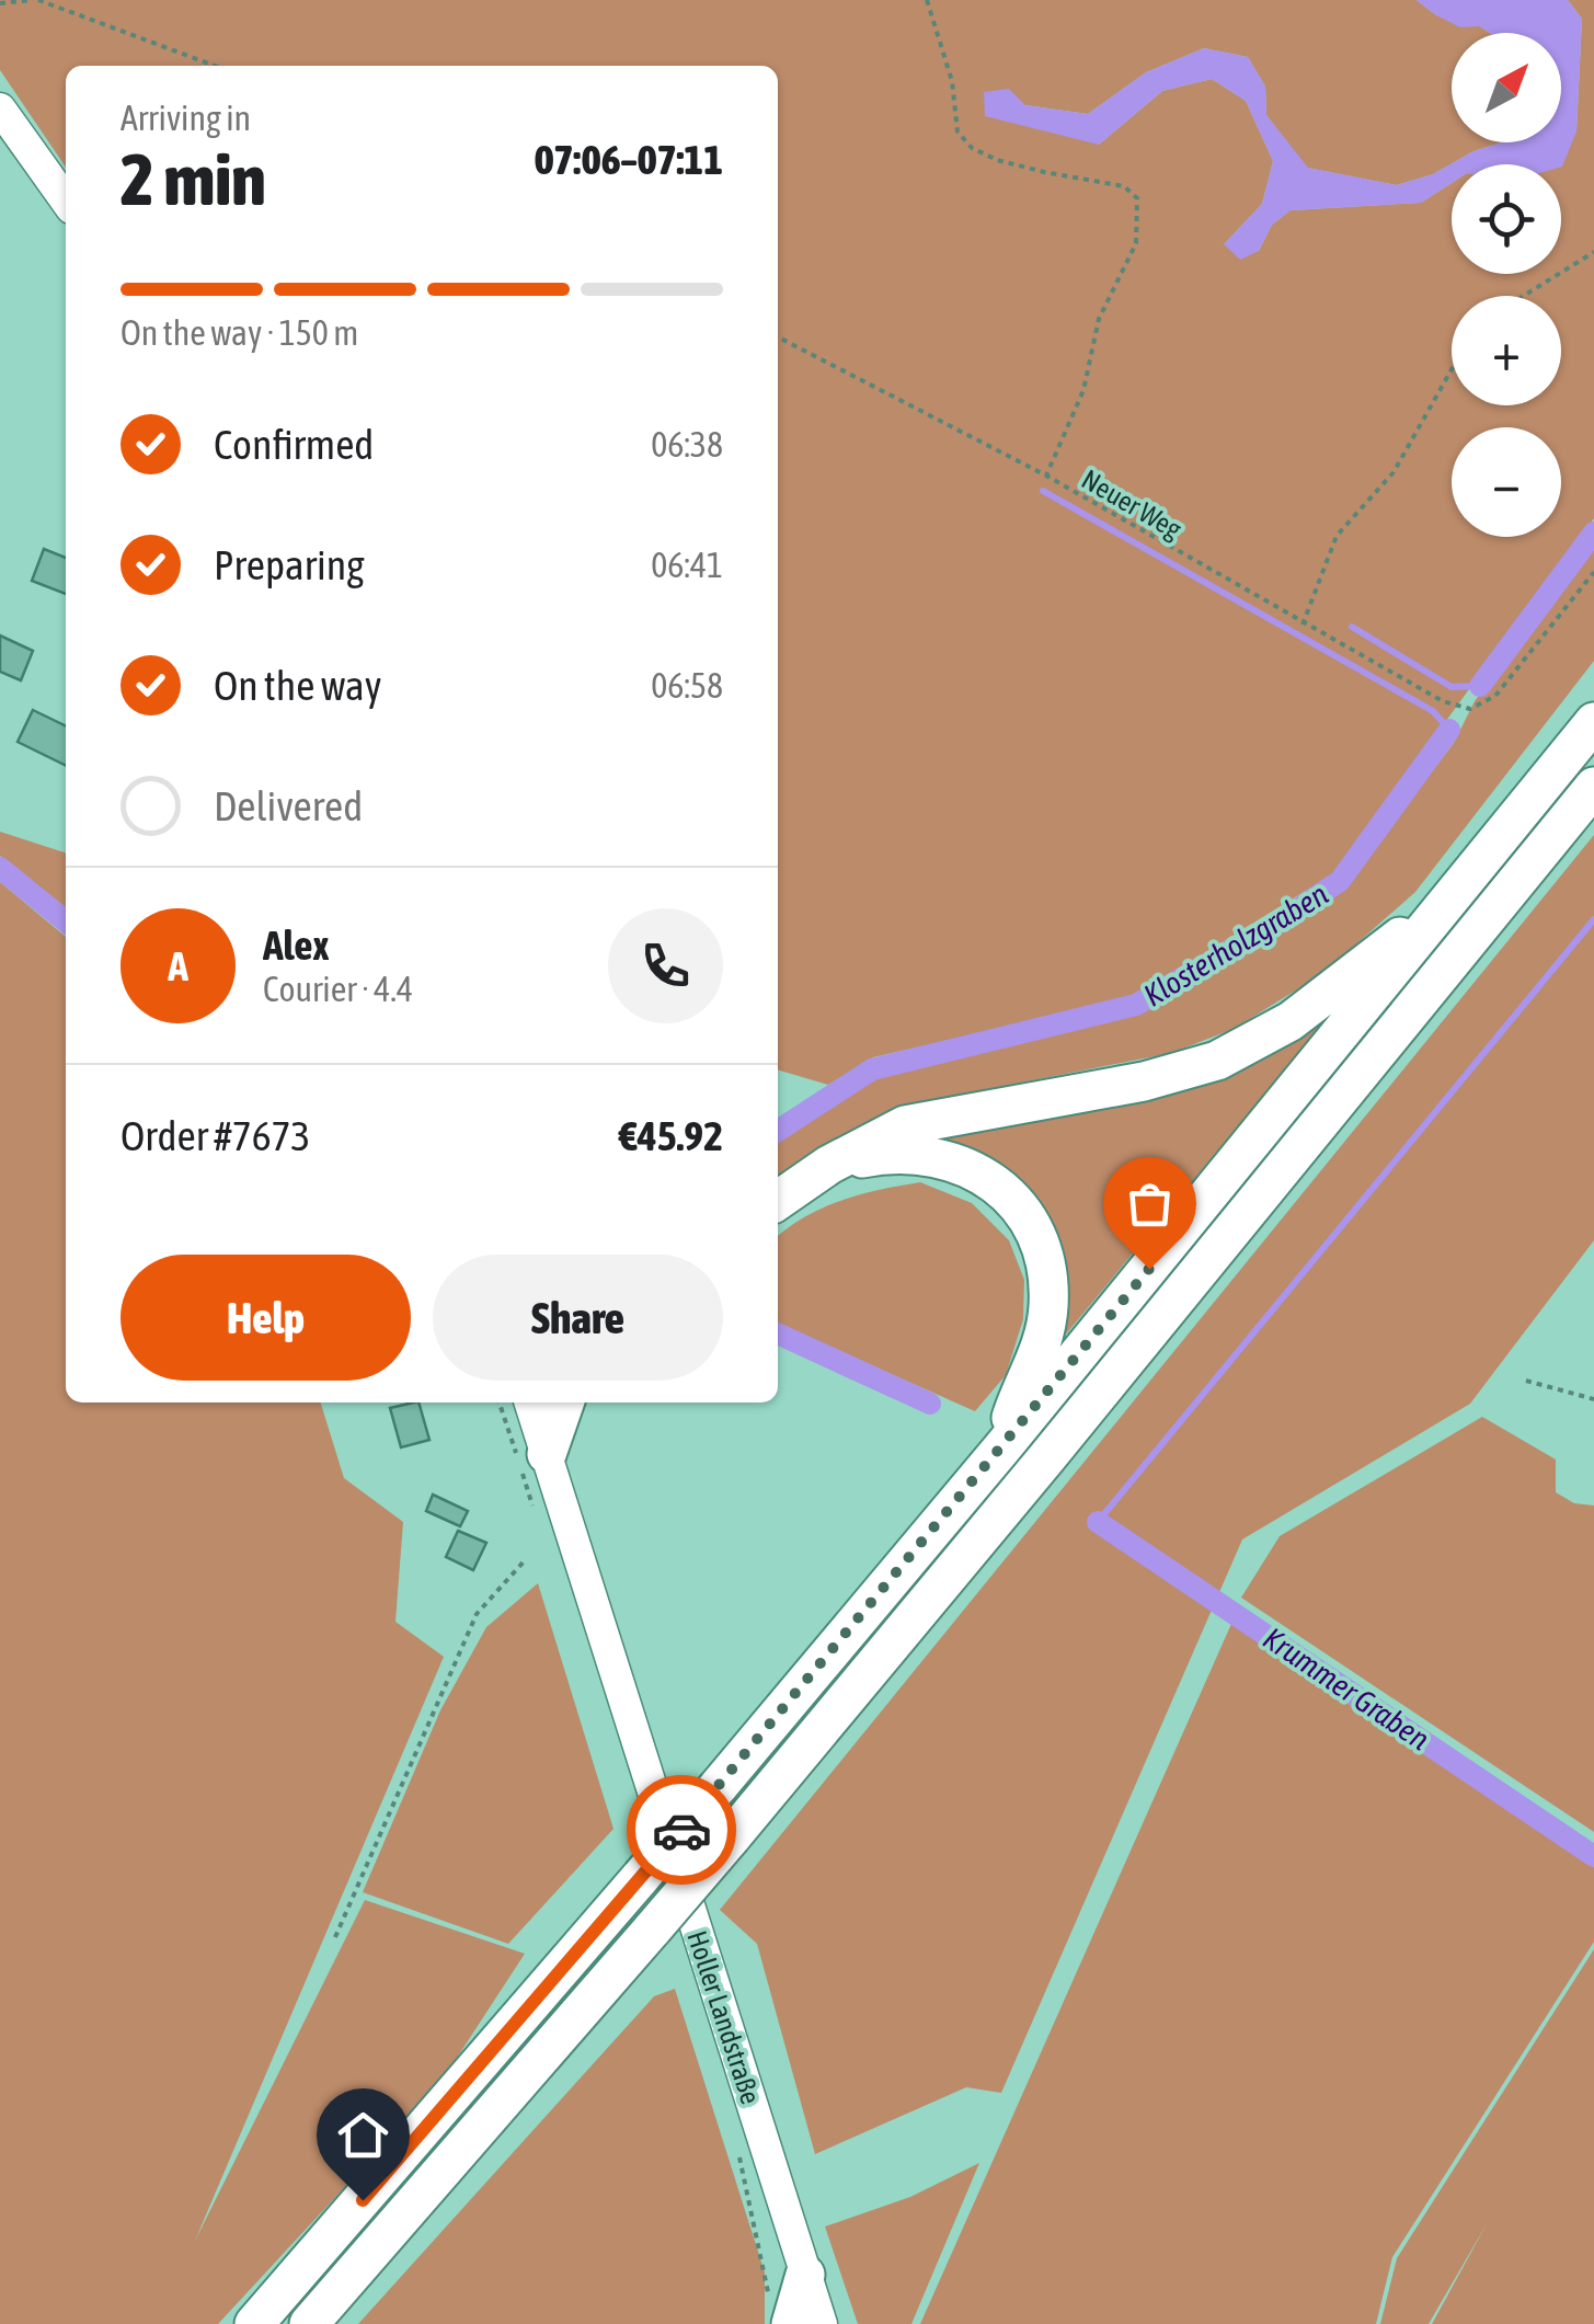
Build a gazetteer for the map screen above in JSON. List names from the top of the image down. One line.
{"streets":{"main road":["Holler Landstraße"],"path":["Neuer Weg"]},"water":["Klosterholzgraben","Krummer Graben"],"north":"top right","page":{"map_buttons":["+","−"],"heading":["2 min","Arriving in","07:06–07:11"],"panel":["Alex","Courier · 4.4","Order #7673","€45.92"],"bar":"On the way · 150 m","list":[["Confirmed","06:38"],["Preparing","06:41"],["On the way","06:58"],"Delivered"],"round":"A","buttons":["Help","Share"]}}
